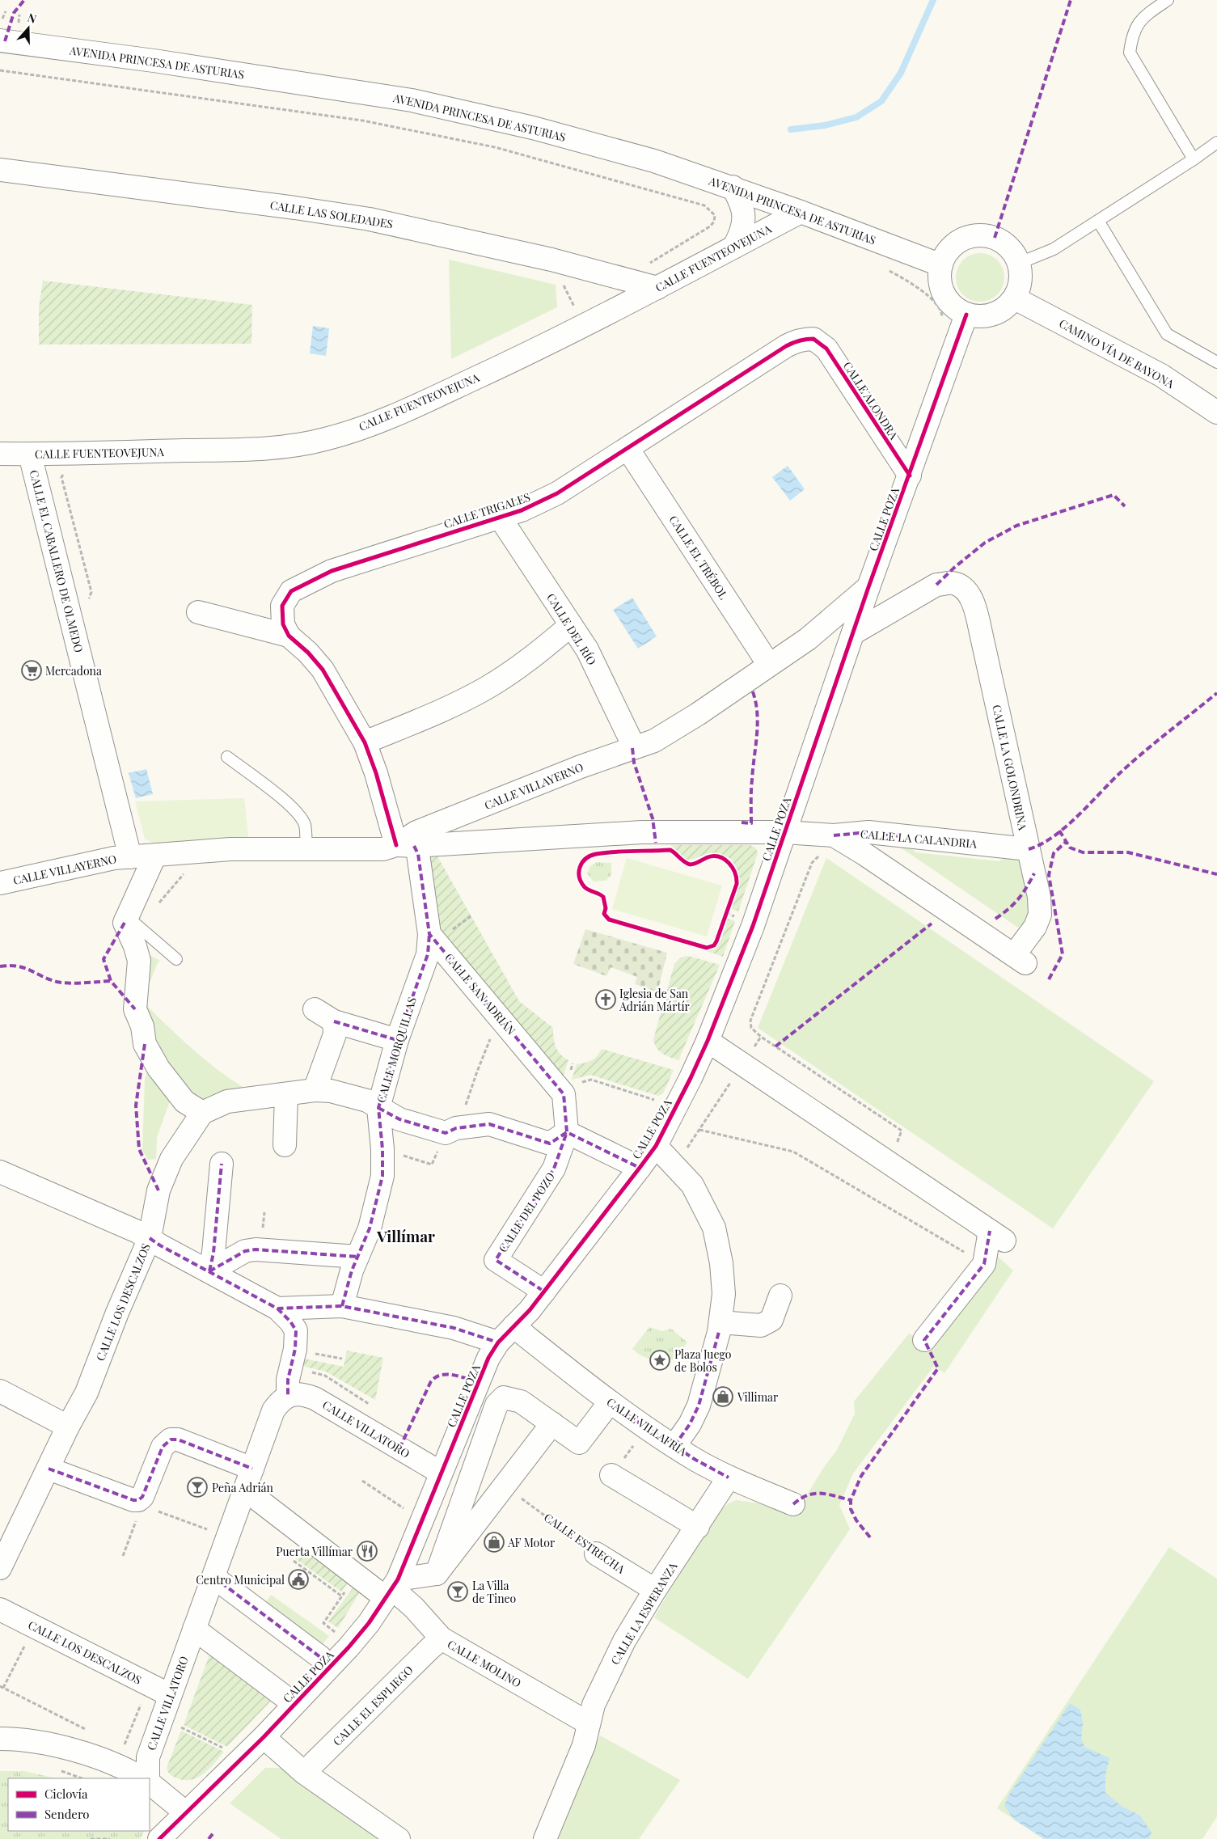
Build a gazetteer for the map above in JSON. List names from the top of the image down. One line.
{"streets":{"street":["AVENIDA PRINCESA DE ASTURIAS","CALLE LAS SOLEDADES","CALLE FUENTEOVEJUNA","CAMINO VÍA DE BAYONA","CALLE ALONDRA","CALLE TRIGALES","CALLE POZA","CALLE EL TRÉBOL","CALLE EL CABALLERO DE OLMEDO","CALLE DEL RÍO","CALLE LA GOLONDRINA","CALLE VILLAYERNO","CALLE LA CALANDRIA","CALLE SAN ADRIÁN","CALLE MORQUILLAS","CALLE DEL POZO","CALLE LOS DESCALZOS","CALLE VILLAFRÍA","CALLE VILLATORO","CALLE ESTRECHA","CALLE LA ESPERANZA","CALLE MOLINO","CALLE EL ESPLIEGO"]},"crossings":[["AVENIDA PRINCESA DE ASTURIAS","CALLE FUENTEOVEJUNA"],["AVENIDA PRINCESA DE ASTURIAS","CAMINO VÍA DE BAYONA"],["AVENIDA PRINCESA DE ASTURIAS","CALLE POZA"],["CALLE LAS SOLEDADES","CALLE FUENTEOVEJUNA"],["CALLE FUENTEOVEJUNA","CALLE EL CABALLERO DE OLMEDO"],["CAMINO VÍA DE BAYONA","CALLE POZA"],["CALLE ALONDRA","CALLE TRIGALES"],["CALLE ALONDRA","CALLE POZA"],["CALLE TRIGALES","CALLE EL TRÉBOL"],["CALLE TRIGALES","CALLE DEL RÍO"],["CALLE POZA","CALLE LA GOLONDRINA"],["CALLE POZA","CALLE VILLAYERNO"],["CALLE POZA","CALLE LA CALANDRIA"],["CALLE POZA","CALLE DEL POZO"],["CALLE POZA","CALLE VILLAFRÍA"],["CALLE POZA","CALLE VILLATORO"],["CALLE POZA","CALLE MOLINO"],["CALLE EL TRÉBOL","CALLE VILLAYERNO"],["CALLE EL CABALLERO DE OLMEDO","CALLE VILLAYERNO"],["CALLE DEL RÍO","CALLE VILLAYERNO"],["CALLE LA GOLONDRINA","CALLE LA CALANDRIA"],["CALLE VILLAYERNO","CALLE LA CALANDRIA"],["CALLE SAN ADRIÁN","CALLE MORQUILLAS"],["CALLE LOS DESCALZOS","CALLE VILLATORO"],["CALLE VILLAFRÍA","CALLE LA ESPERANZA"],["CALLE ESTRECHA","CALLE LA ESPERANZA"],["CALLE LA ESPERANZA","CALLE MOLINO"],["CALLE MOLINO","CALLE EL ESPLIEGO"]],"districts":["Villímar"],"places":{"supermarket":["Mercadona"],"church":["Iglesia de San Adrián Mártír"],"place":["Plaza Juego de Bolos"],"shop":["Villimar","AF Motor"],"bar":["Peña Adrián","La Villa de Tineo"],"restaurant":["Puerta Villímar"],"public building":["Centro Municipal"]},"legend":["Ciclovía","Sendero"],"north":"top"}
